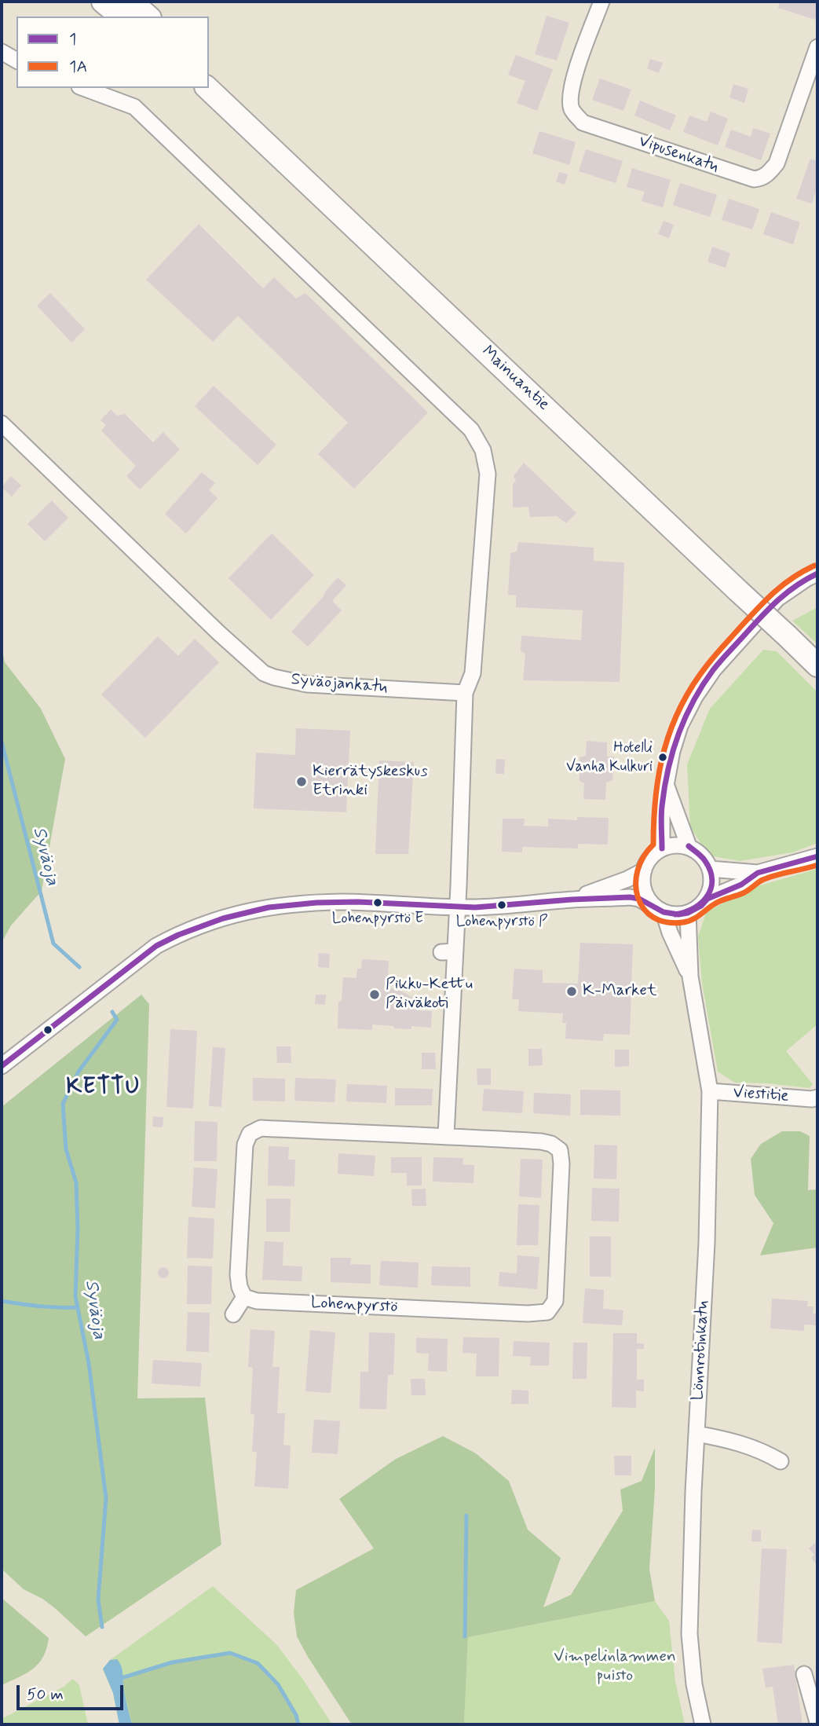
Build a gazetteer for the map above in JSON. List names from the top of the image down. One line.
{"streets":{"highway":["Mainuantie"],"street":["Vipusenkatu","Syväojankatu","Viestitie","Lohenpyrstö","Lönnrotinkatu"]},"crossings":[["Viestitie","Lönnrotinkatu"]],"districts":["KETTU"],"water":["Syväoja"],"parks":["Vimpelinlammen puisto"],"places":["Hotelli Vanha Kulkuri","Kierrätyskeskus Etrinki","Lohenpyrstö E","Lohenpyrstö P","K-Market","Pikku-Kettu Päiväkoti"],"lines":["transit line 1A","transit line 1"],"legend":["1","1A"],"scale_bar":"50 m"}
